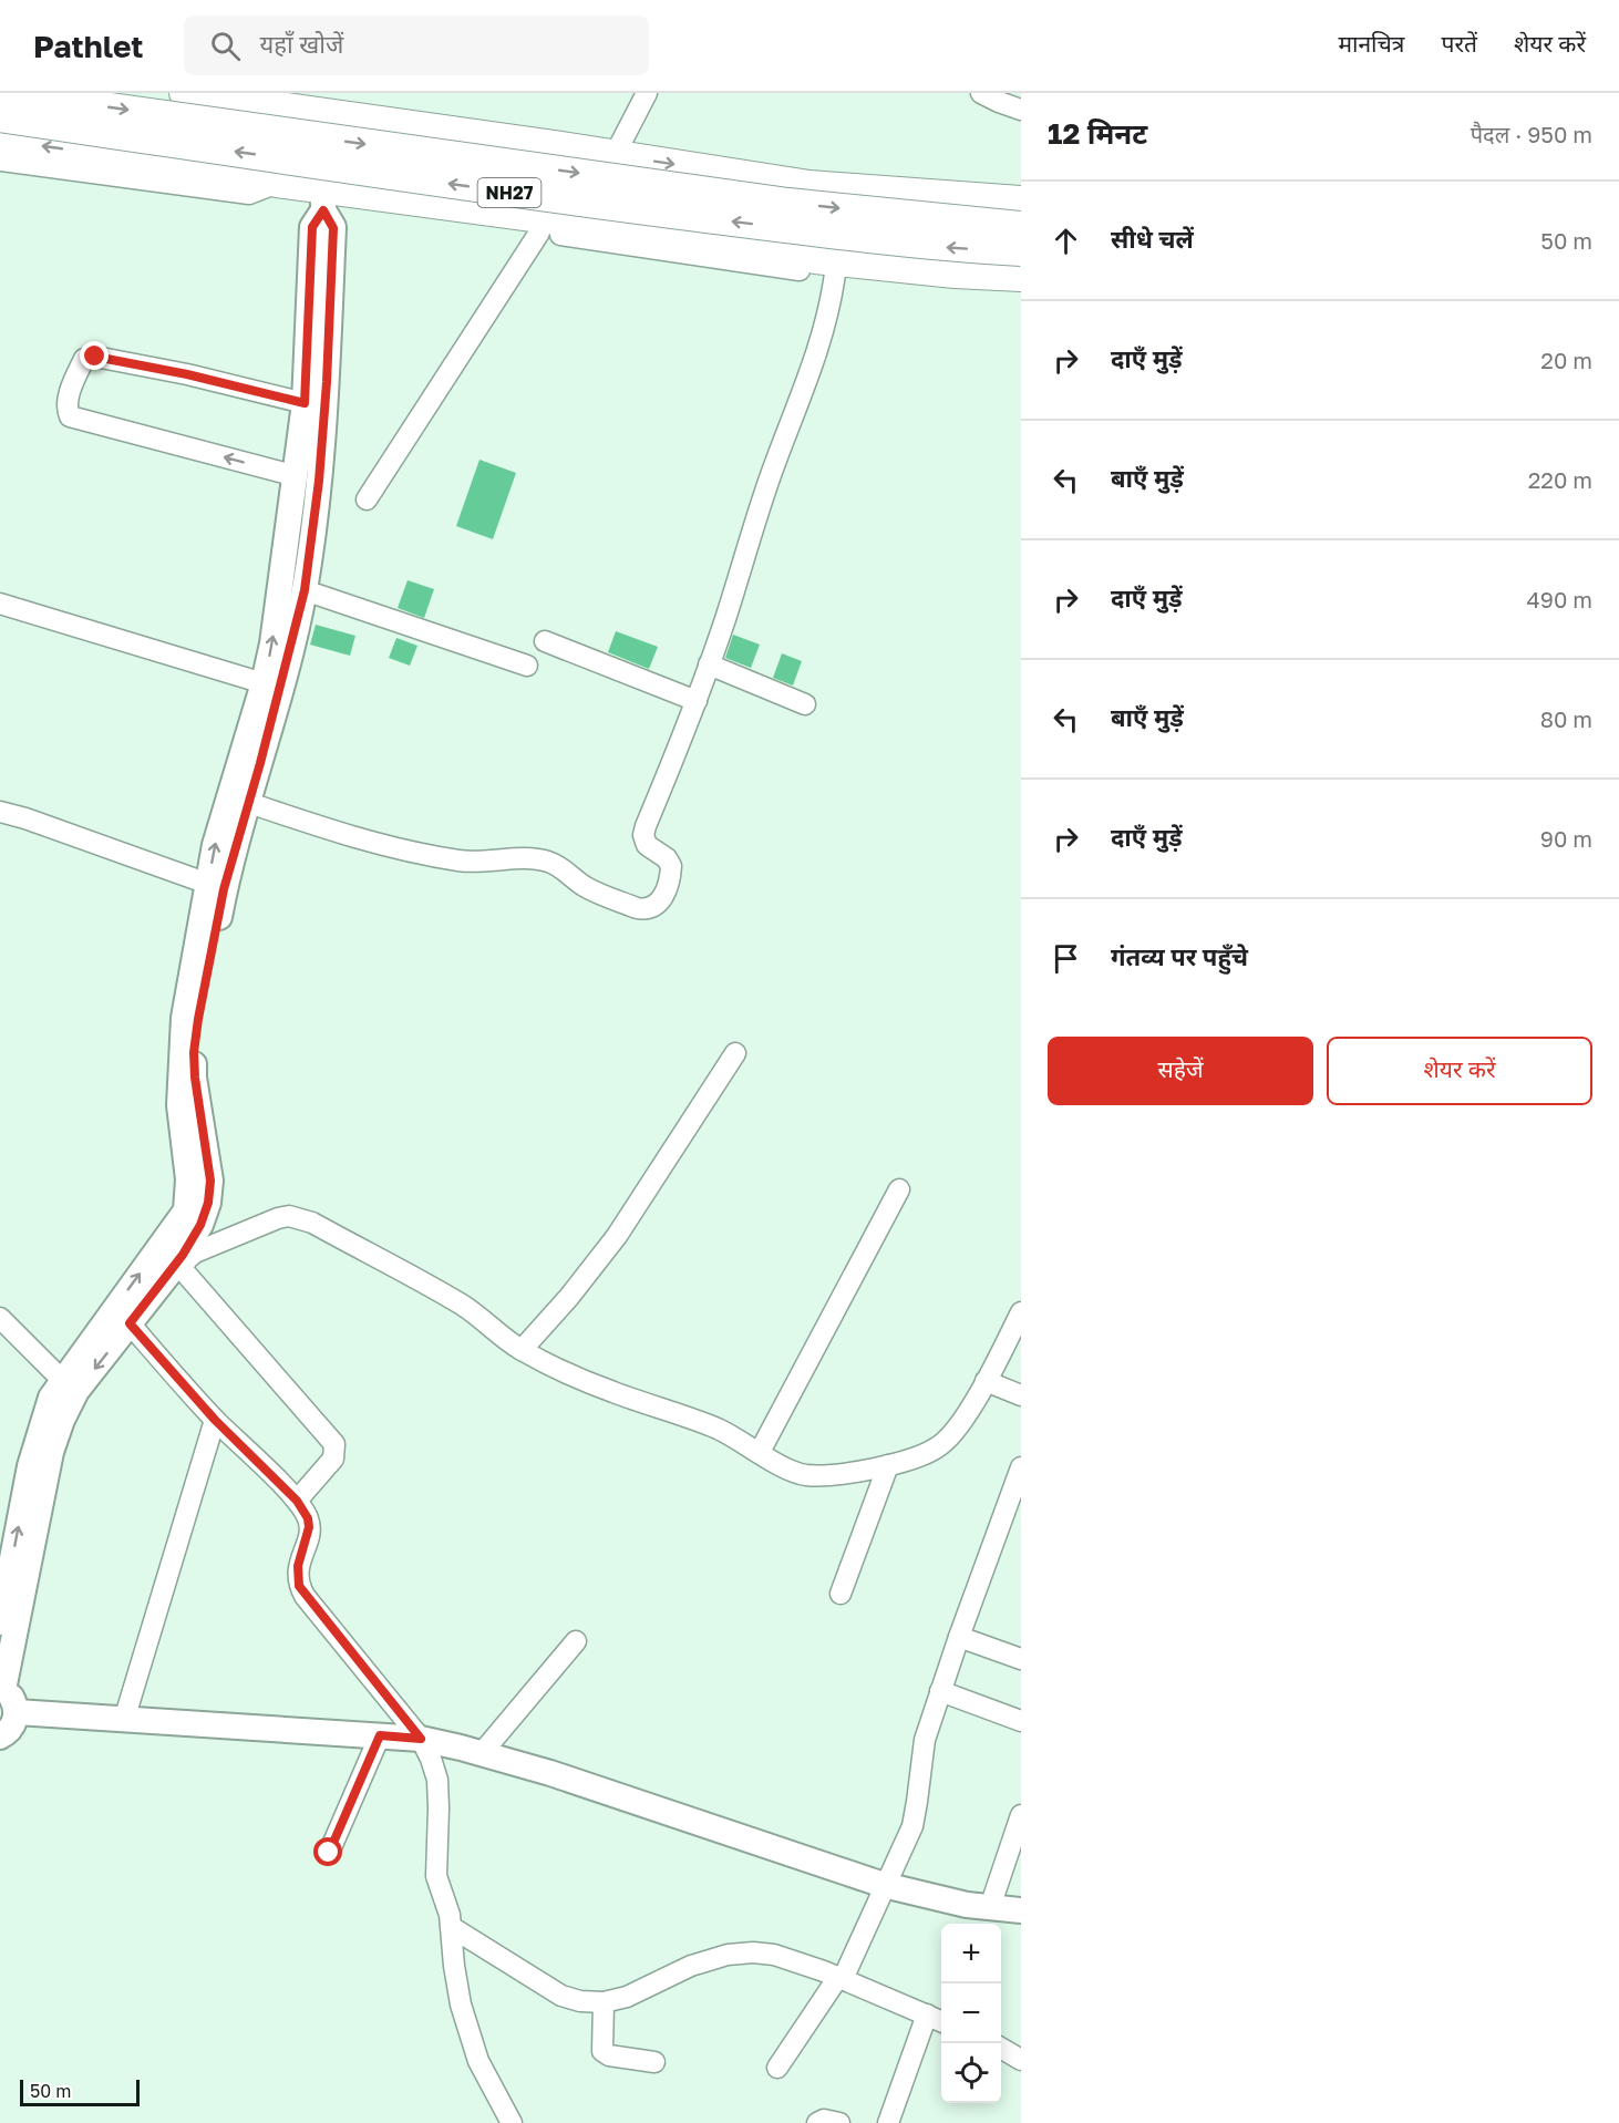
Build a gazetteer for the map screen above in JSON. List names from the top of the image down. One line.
{"streets":{"highway":["NH27"]},"scale_bar":"50 m","page":{"header":"Pathlet","search":"यहाँ खोजें","nav":["मानचित्र","परतें","शेयर करें"],"heading":["12 मिनट","पैदल · 950 m"],"list":[["सीधे चलें","50 m"],["दाएँ मुड़ें","20 m"],["बाएँ मुड़ें","220 m"],["दाएँ मुड़ें","490 m"],["बाएँ मुड़ें","80 m"],["दाएँ मुड़ें","90 m"],"गंतव्य पर पहुँचे"],"buttons":["सहेजें","शेयर करें"],"map_buttons":["+","−"],"scale":"50 m"}}
